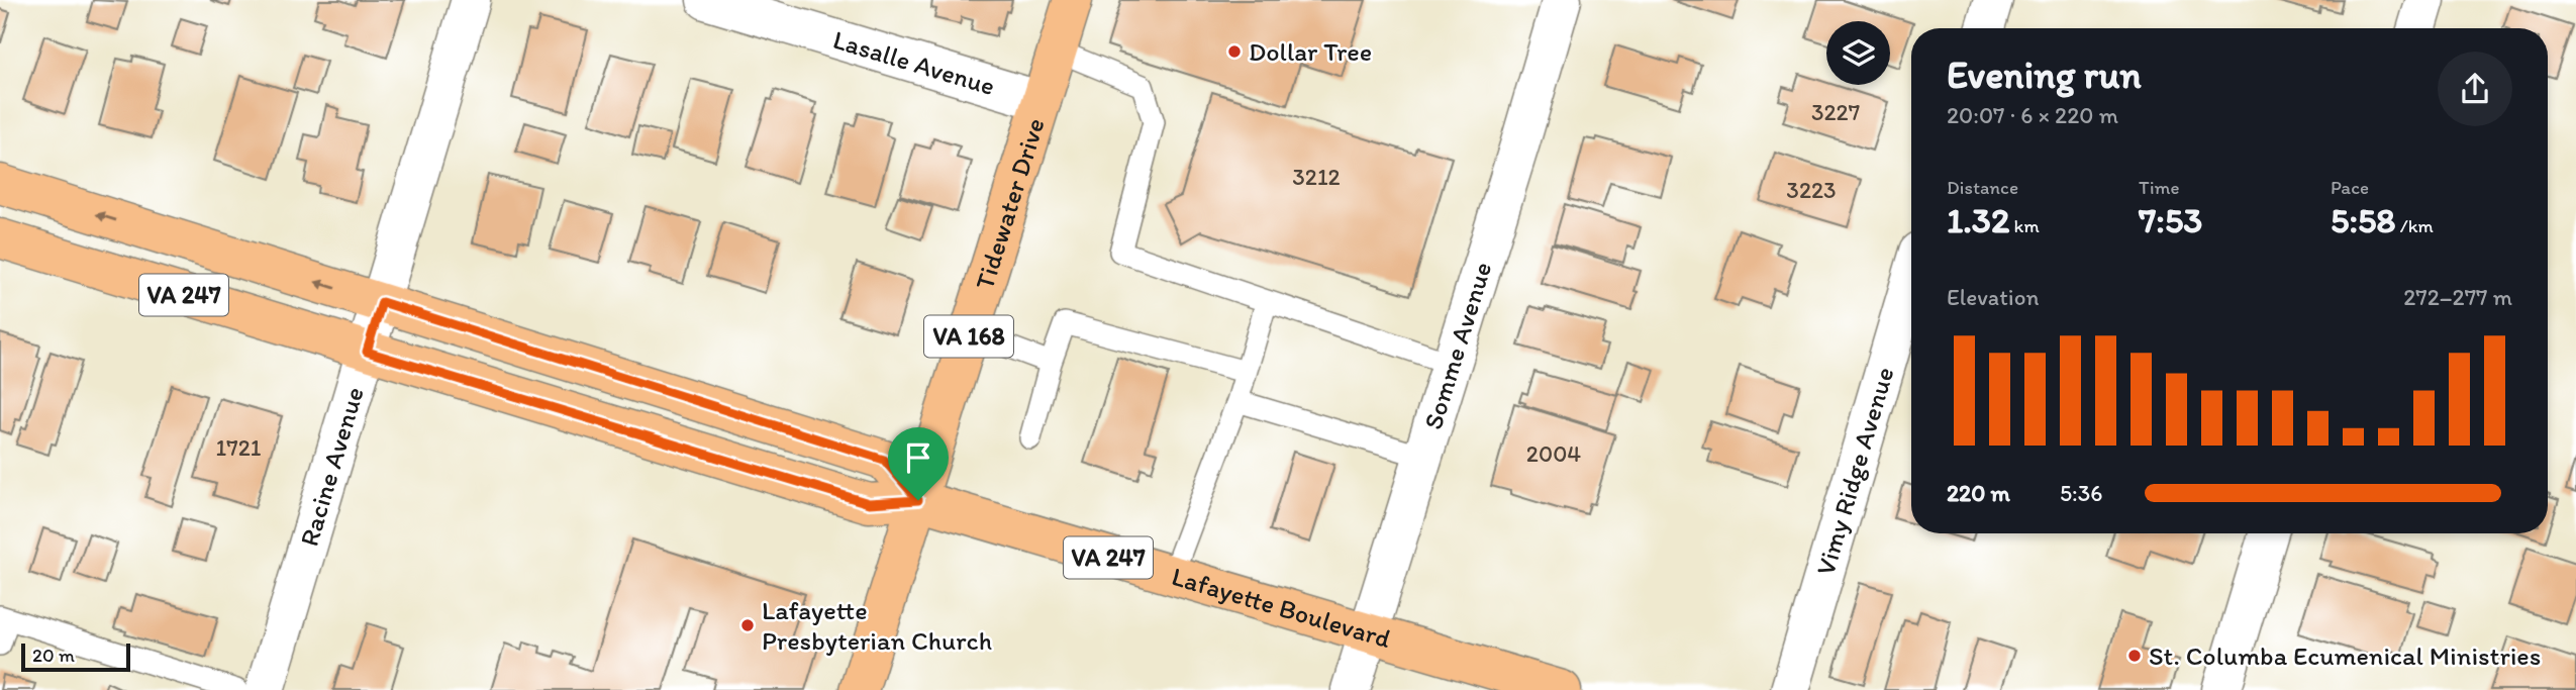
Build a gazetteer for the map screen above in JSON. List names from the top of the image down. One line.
{"streets":{"main road":["Tidewater Drive","VA 247","VA 168","Lafayette Boulevard"],"street":["Lasalle Avenue","Somme Avenue","Racine Avenue","Vimy Ridge Avenue"]},"crossings":[["Lasalle Avenue","Tidewater Drive"],["Tidewater Drive","VA 247"],["Tidewater Drive","Lafayette Boulevard"],["VA 247","Racine Avenue"],["VA 247","Lafayette Boulevard"],["Somme Avenue","Lafayette Boulevard"],["Racine Avenue","Lafayette Boulevard"]],"places":["Dollar Tree","Lafayette Presbyterian Church","St. Columba Ecumenical Ministries"],"house_numbers":["3227","3212","3223","1721","2004"],"scale_bar":"20 m","page":{"heading":["Evening run","20:07 · 6 × 220 m"],"stats":[["Distance","1.32 km"],["Time","7:53"],["Pace","5:58 /km"]],"chart":["Elevation","272–277 m"],"list":[{"name":"220 m","note":"5:36"}],"scale":"20 m"}}
